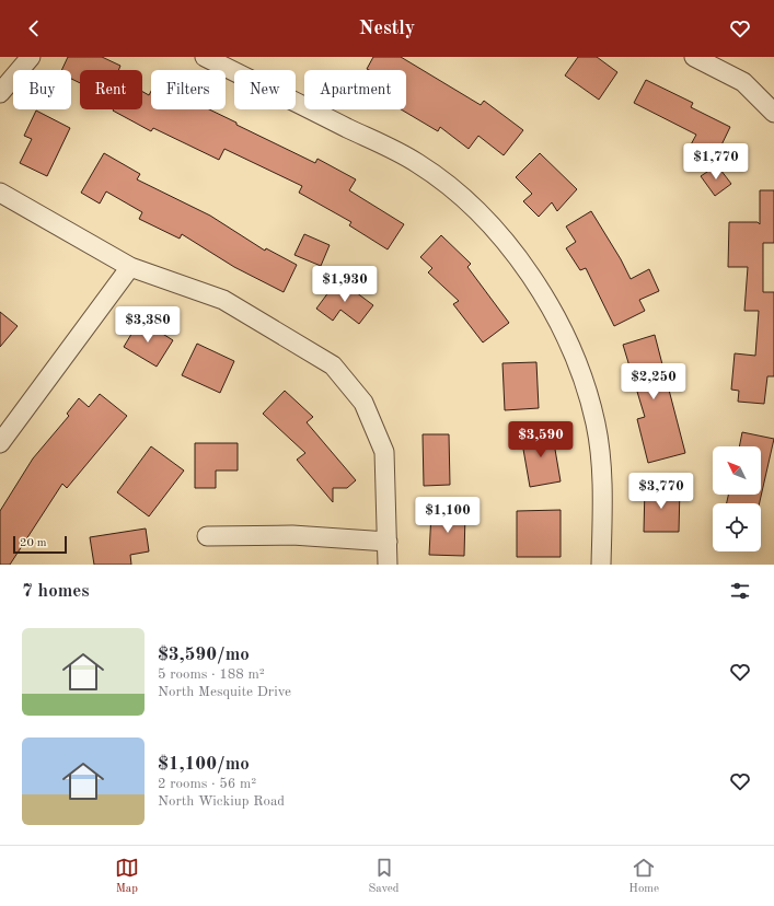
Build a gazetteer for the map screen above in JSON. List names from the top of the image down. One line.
{"scale_bar":"20 m","north":"top left","page":{"header":"Nestly","chip":["Buy","Rent","Filters","New","Apartment"],"price":["$1,770","$1,930","$3,380","$2,250","$3,590","$3,770","$1,100"],"scale":"20 m","heading":"7 homes","list":[{"name":"$3,590/mo","note":"5 rooms · 188 m² · North Mesquite Drive"},{"name":"$1,100/mo","note":"2 rooms · 56 m² · North Wickiup Road"}],"tabs":["Map","Saved","Home"]}}
